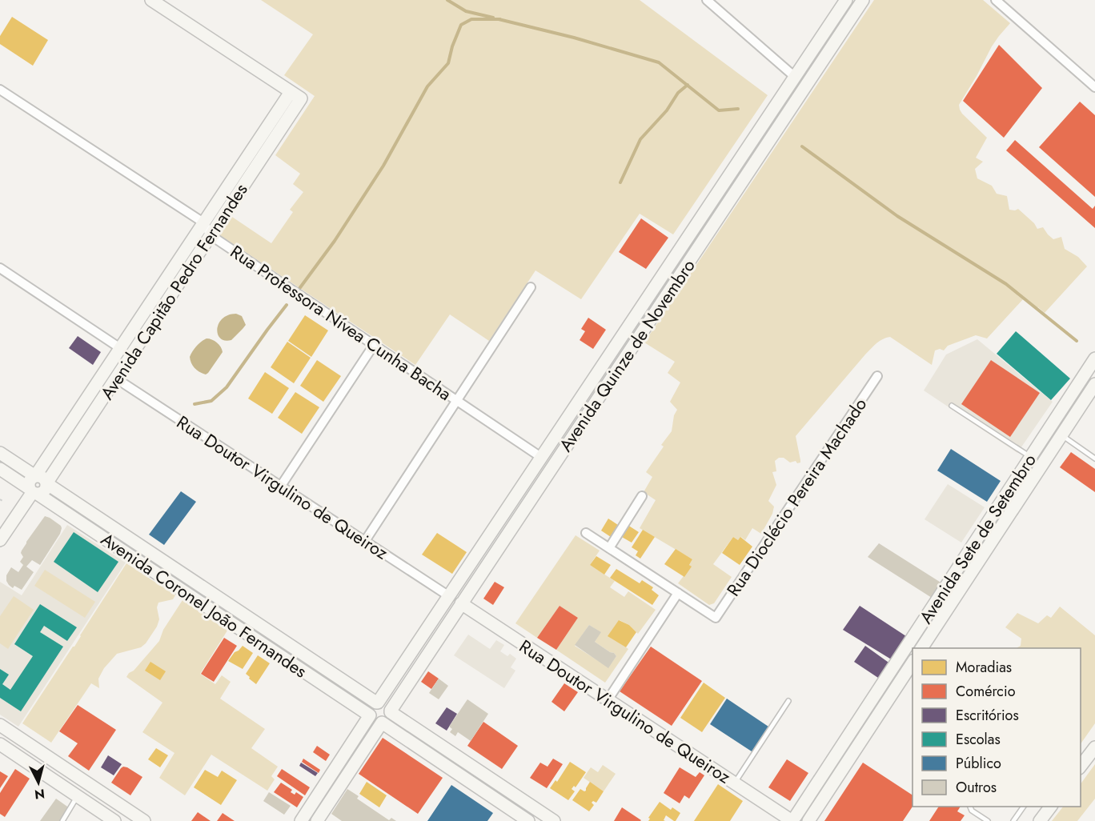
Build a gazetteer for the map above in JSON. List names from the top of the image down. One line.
{"streets":{"street":["Avenida Capitão Pedro Fernandes","Rua Professora Nívea Cunha Bacha","Avenida Quinze de Novembro","Rua Doutor Virgulino de Queiroz","Rua Dioclécio Pereira Machado","Avenida Sete de Setembro","Avenida Coronel João Fernandes"]},"crossings":[["Avenida Capitão Pedro Fernandes","Rua Professora Nívea Cunha Bacha"],["Avenida Capitão Pedro Fernandes","Rua Doutor Virgulino de Queiroz"],["Avenida Capitão Pedro Fernandes","Avenida Coronel João Fernandes"],["Rua Professora Nívea Cunha Bacha","Avenida Quinze de Novembro"],["Avenida Quinze de Novembro","Rua Doutor Virgulino de Queiroz"],["Avenida Quinze de Novembro","Avenida Coronel João Fernandes"],["Rua Doutor Virgulino de Queiroz","Avenida Sete de Setembro"]],"legend":["Moradias","Comércio","Escritórios","Escolas","Público","Outros"],"north":"bottom"}
